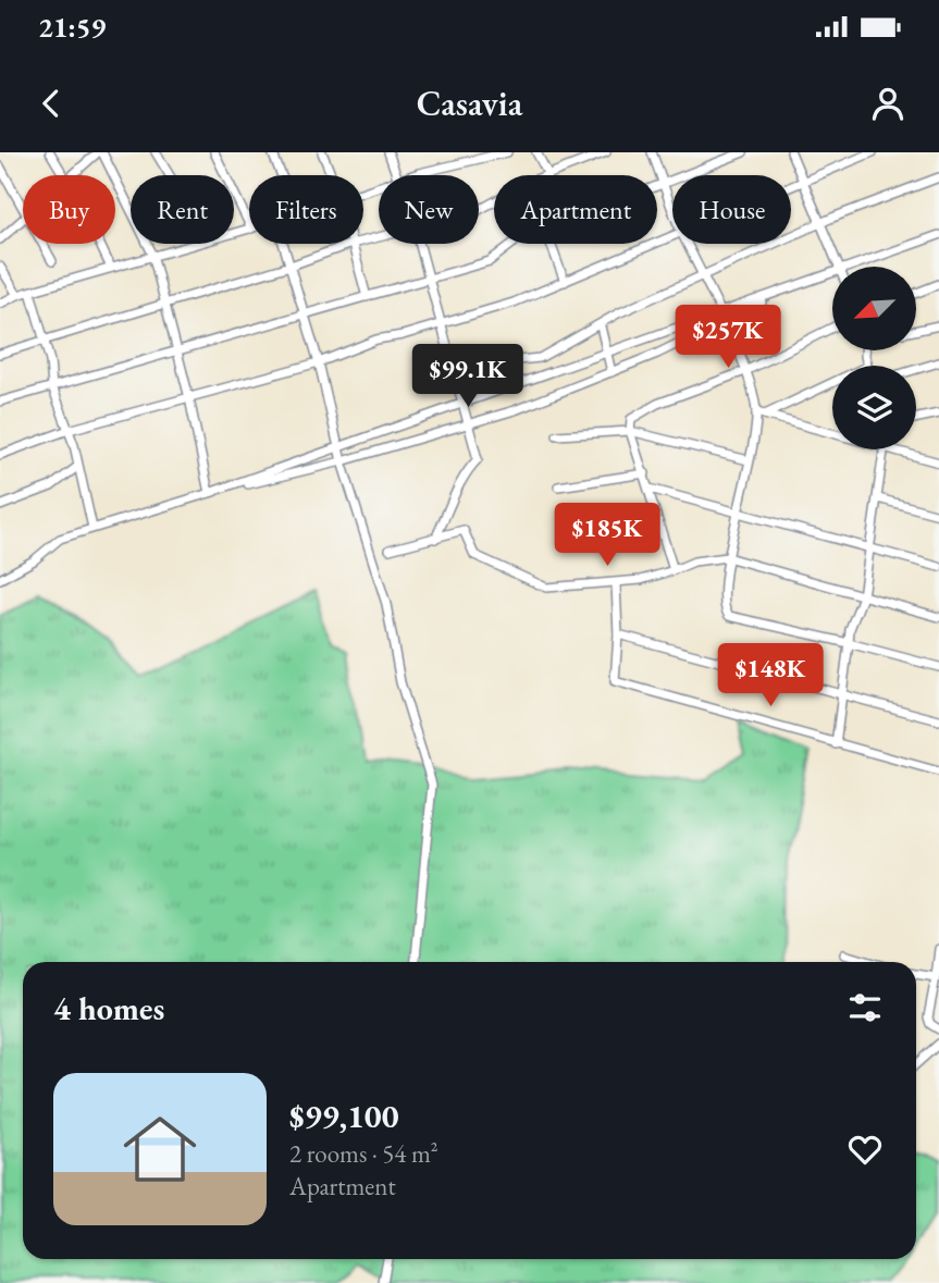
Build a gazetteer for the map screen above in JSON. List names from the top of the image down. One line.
{"north":"bottom left","page":{"status":"21:59","header":"Casavia","chip":["Buy","Rent","Filters","New","Apartment","House"],"price":["$257K","$99.1K","$185K","$148K"],"heading":"4 homes","list":[{"name":"$99,100","note":"2 rooms · 54 m² · Apartment"}]}}
